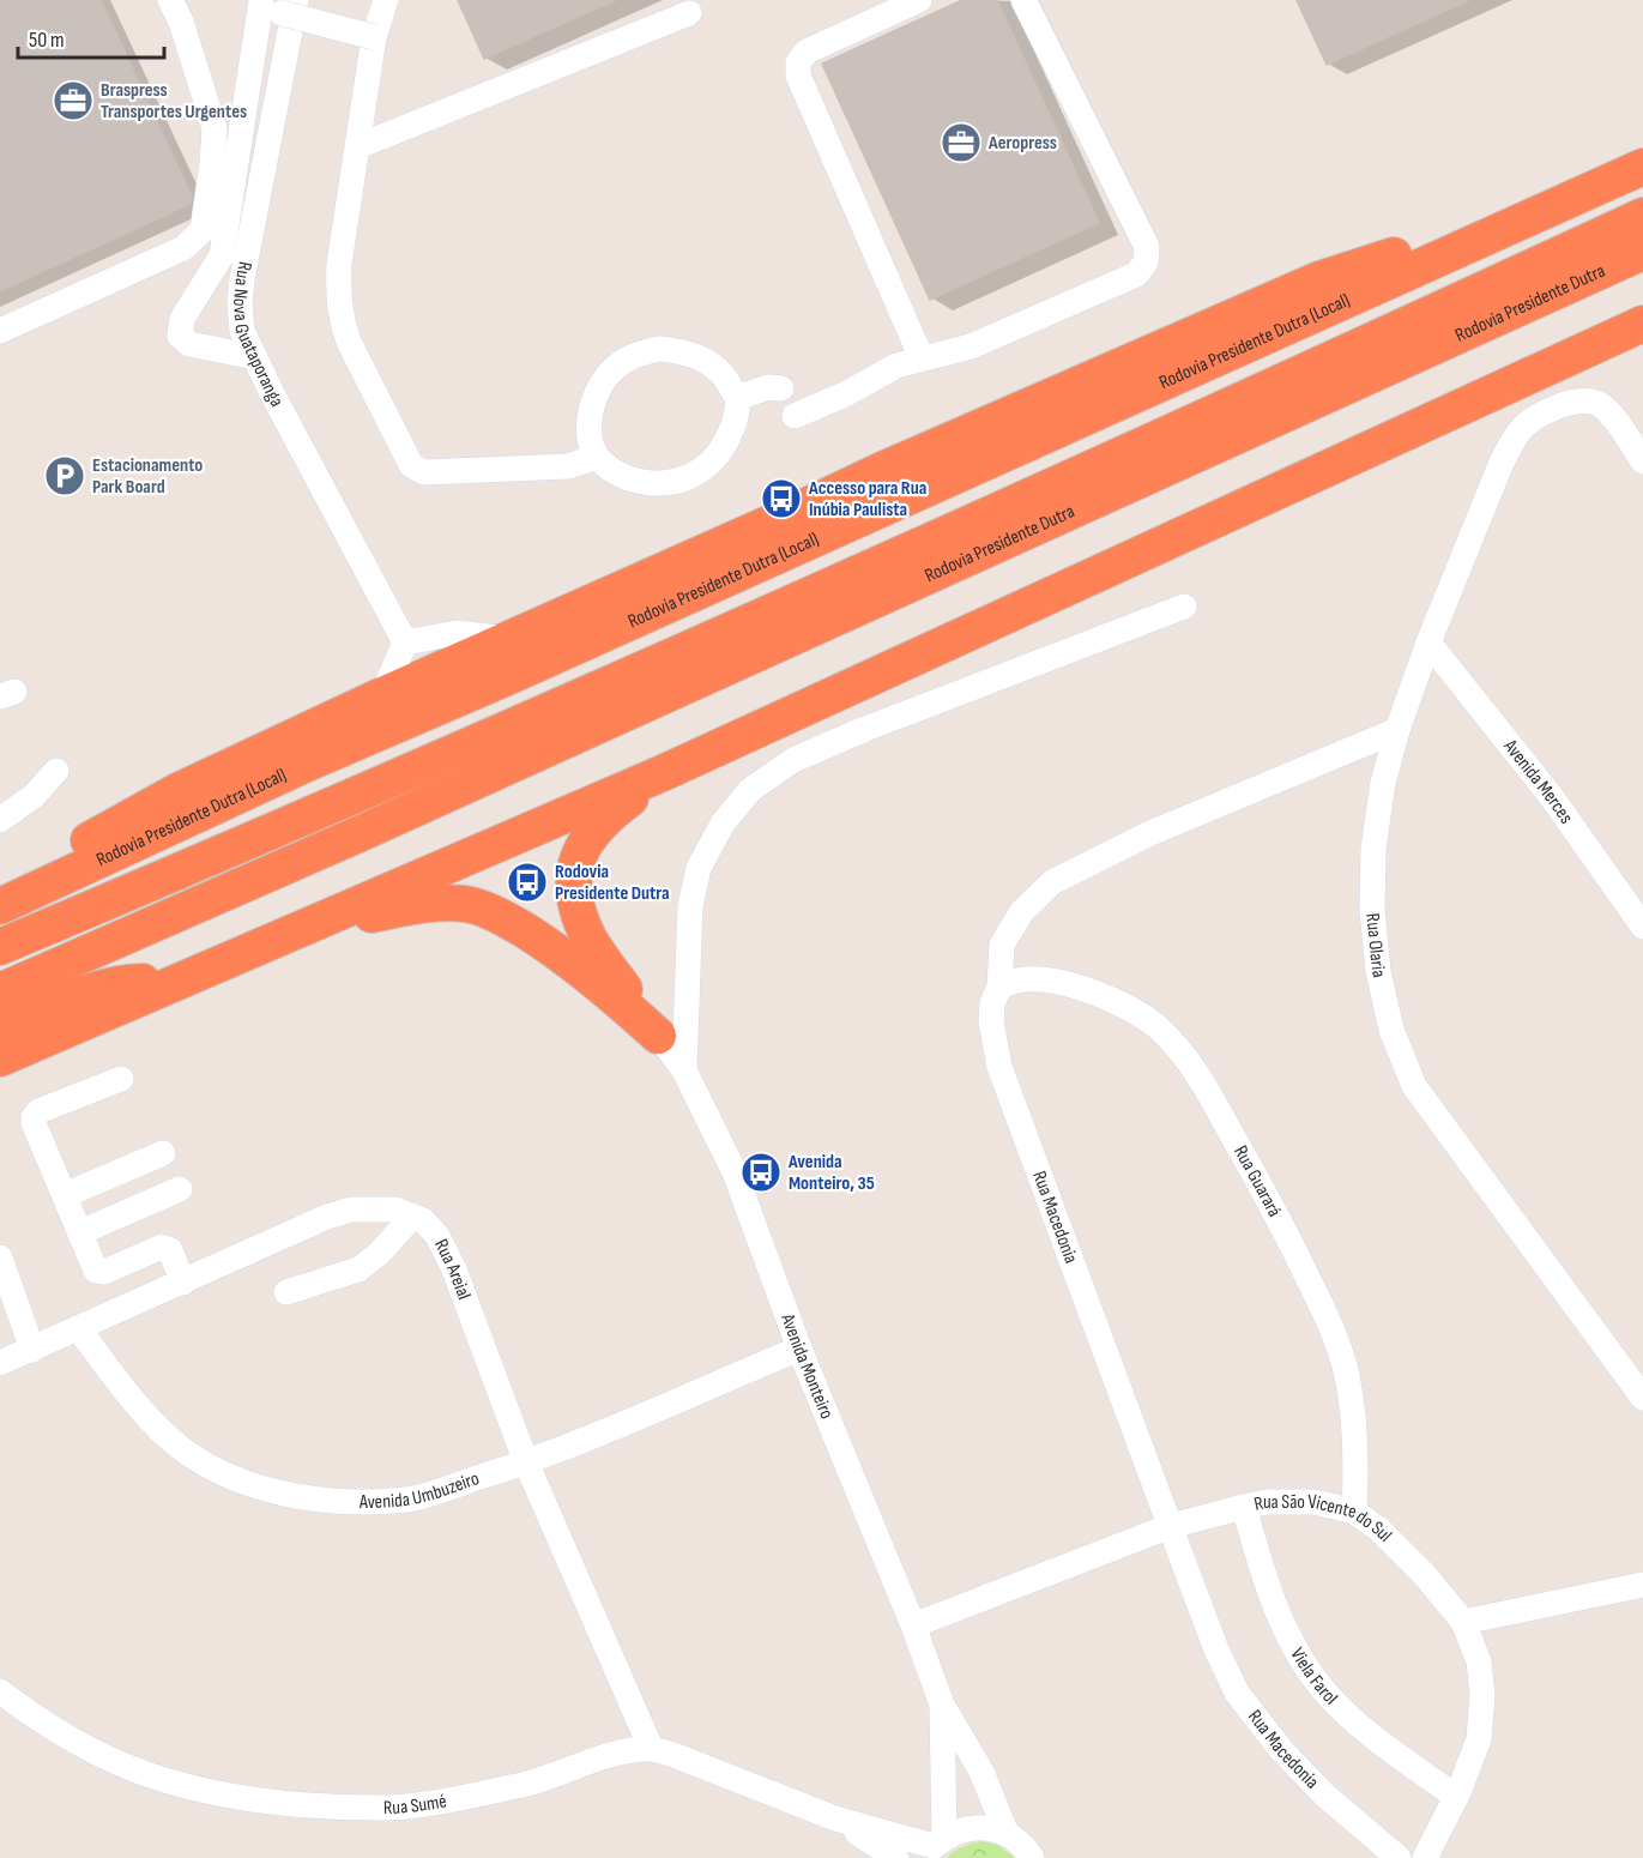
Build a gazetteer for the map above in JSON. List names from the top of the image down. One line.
{"streets":{"highway":["Rodovia Presidente Dutra","Rodovia Presidente Dutra (Local)"],"street":["Rua Nova Guataporanga","Avenida Merces","Rua Olaria","Rua Guarará","Rua Macedonia","Rua Areial","Avenida Monteiro","Avenida Umbuzeiro","Rua São Vicente do Sul","Viela Farol","Rua Sumé"]},"crossings":[["Avenida Merces","Rua Olaria"],["Rua Olaria","Rua Macedonia"],["Rua Guarará","Rua Macedonia"],["Rua Guarará","Rua São Vicente do Sul"],["Rua Macedonia","Rua São Vicente do Sul"],["Rua Areial","Avenida Umbuzeiro"],["Rua Areial","Rua Sumé"],["Avenida Monteiro","Avenida Umbuzeiro"],["Avenida Monteiro","Rua São Vicente do Sul"],["Avenida Monteiro","Rua Sumé"],["Rua São Vicente do Sul","Viela Farol"]],"places":{"office":["Braspress Transportes Urgentes","Aeropress"],"parking":["Estacionamento Park Board"],"bus stop":["Accesso para Rua Inúbia Paulista","Rodovia Presidente Dutra","Avenida Monteiro, 35"]},"scale_bar":"50 m"}
